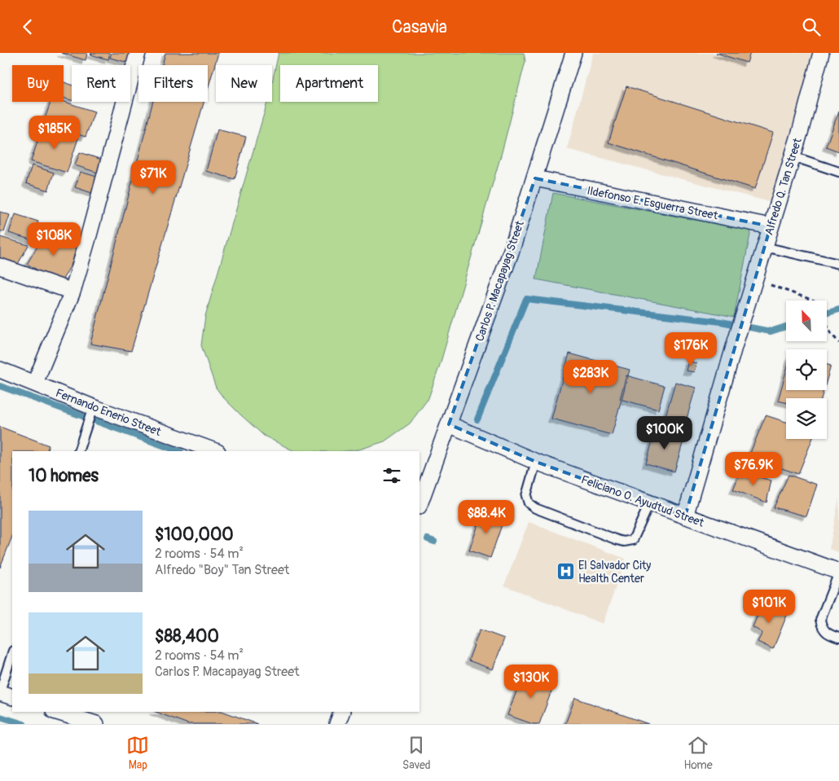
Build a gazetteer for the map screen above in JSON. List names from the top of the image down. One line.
{"streets":{"street":["Alfredo Q. Tan Street","Ildefonso E. Esguerra Street","Carlos P. Macapayag Street","Fernando Enerio Street","Feliciano O. Ayudtud Street"]},"crossings":[["Alfredo Q. Tan Street","Ildefonso E. Esguerra Street"],["Alfredo Q. Tan Street","Feliciano O. Ayudtud Street"],["Ildefonso E. Esguerra Street","Carlos P. Macapayag Street"],["Carlos P. Macapayag Street","Feliciano O. Ayudtud Street"]],"places":{"hospital":["El Salvador City Health Center"]},"north":"top left","page":{"header":"Casavia","chip":["Buy","Rent","Filters","New","Apartment"],"price":["$185K","$71K","$108K","$176K","$283K","$100K","$76.9K","$88.4K","$101K","$130K"],"heading":"10 homes","list":[{"name":"$100,000","note":"2 rooms · 54 m² · Alfredo \"Boy\" Tan Street"},{"name":"$88,400","note":"2 rooms · 54 m² · Carlos P. Macapayag Street"}],"tabs":["Map","Saved","Home"]}}
